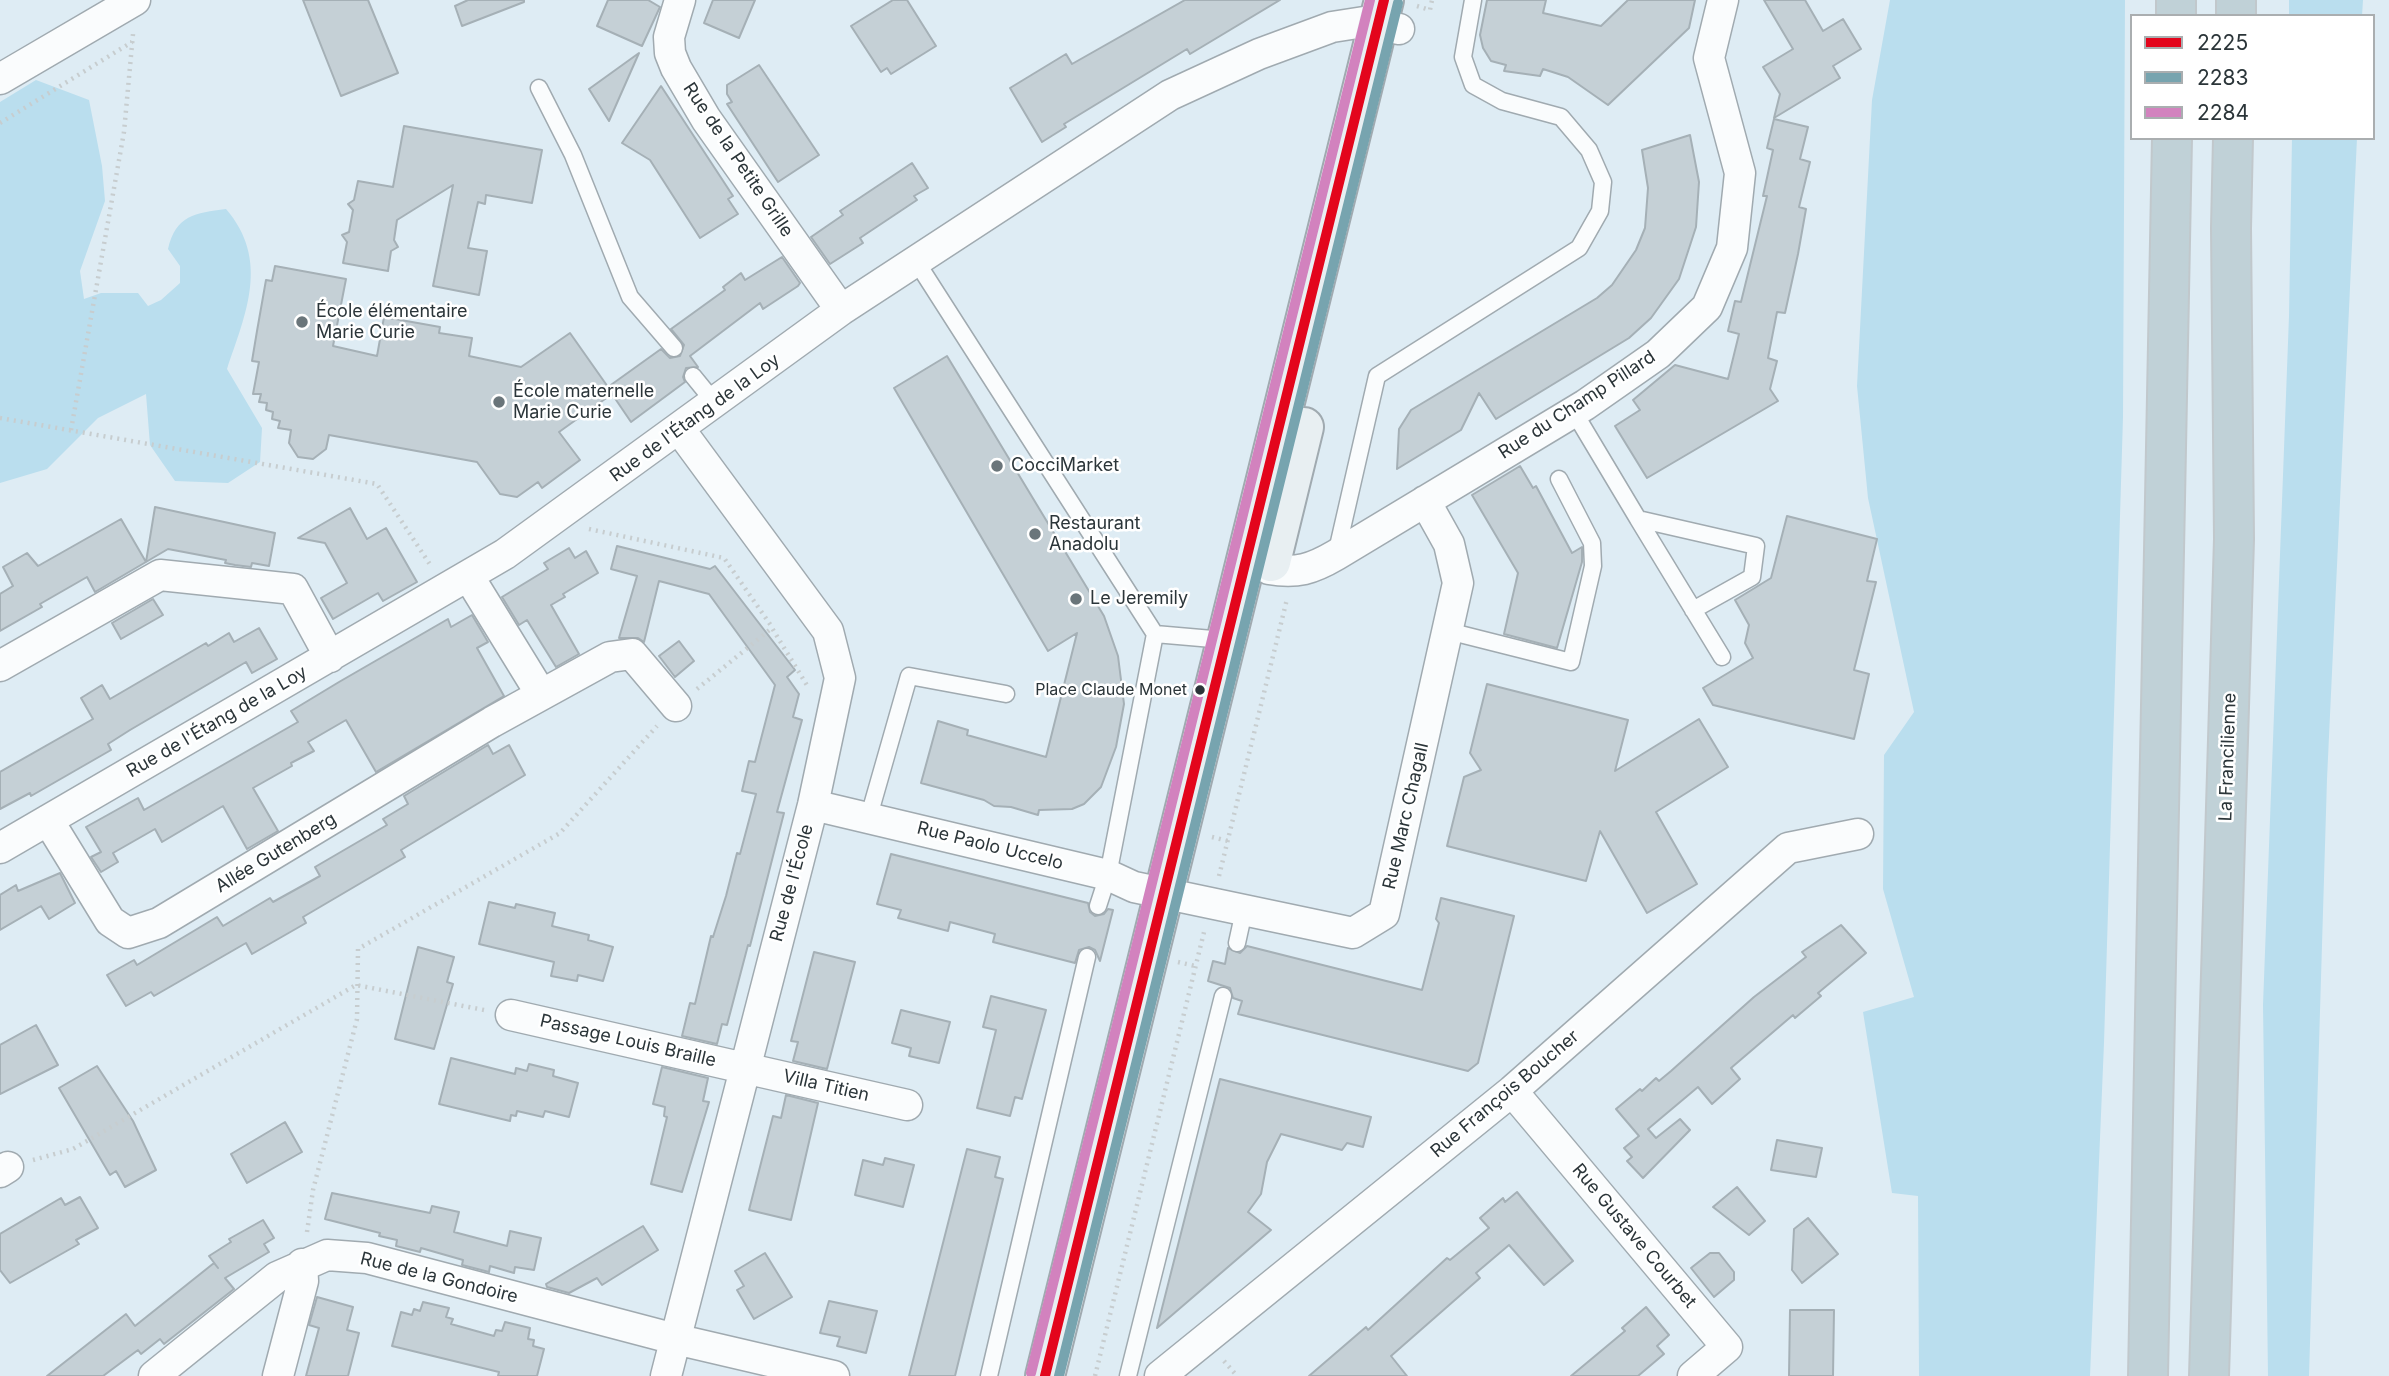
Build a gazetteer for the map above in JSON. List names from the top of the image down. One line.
{"streets":{"highway":["La Francilienne"],"street":["Rue de la Petite Grille","Rue du Champ Pillard","Rue de l'Étang de la Loy","Rue Marc Chagall","Rue Paolo Uccelo","Allée Gutenberg","Rue de l'École","Passage Louis Braille","Villa Titien","Rue François Boucher","Rue Gustave Courbet","Rue de la Gondoire"]},"crossings":[["Rue de la Petite Grille","Rue de l'Étang de la Loy"],["Rue du Champ Pillard","Rue Marc Chagall"],["Rue de l'Étang de la Loy","Allée Gutenberg"],["Rue de l'Étang de la Loy","Rue de l'École"],["Rue Marc Chagall","Rue Paolo Uccelo"],["Rue Paolo Uccelo","Rue de l'École"],["Rue de l'École","Passage Louis Braille"],["Rue de l'École","Villa Titien"],["Rue de l'École","Rue de la Gondoire"],["Passage Louis Braille","Villa Titien"],["Rue François Boucher","Rue Gustave Courbet"]],"places":["École élémentaire Marie Curie","École maternelle Marie Curie","CocciMarket","Restaurant Anadolu","Le Jeremily","Place Claude Monet"],"lines":["transit line 2225","transit line 2284","transit line 2283"],"legend":["2225","2283","2284"]}
